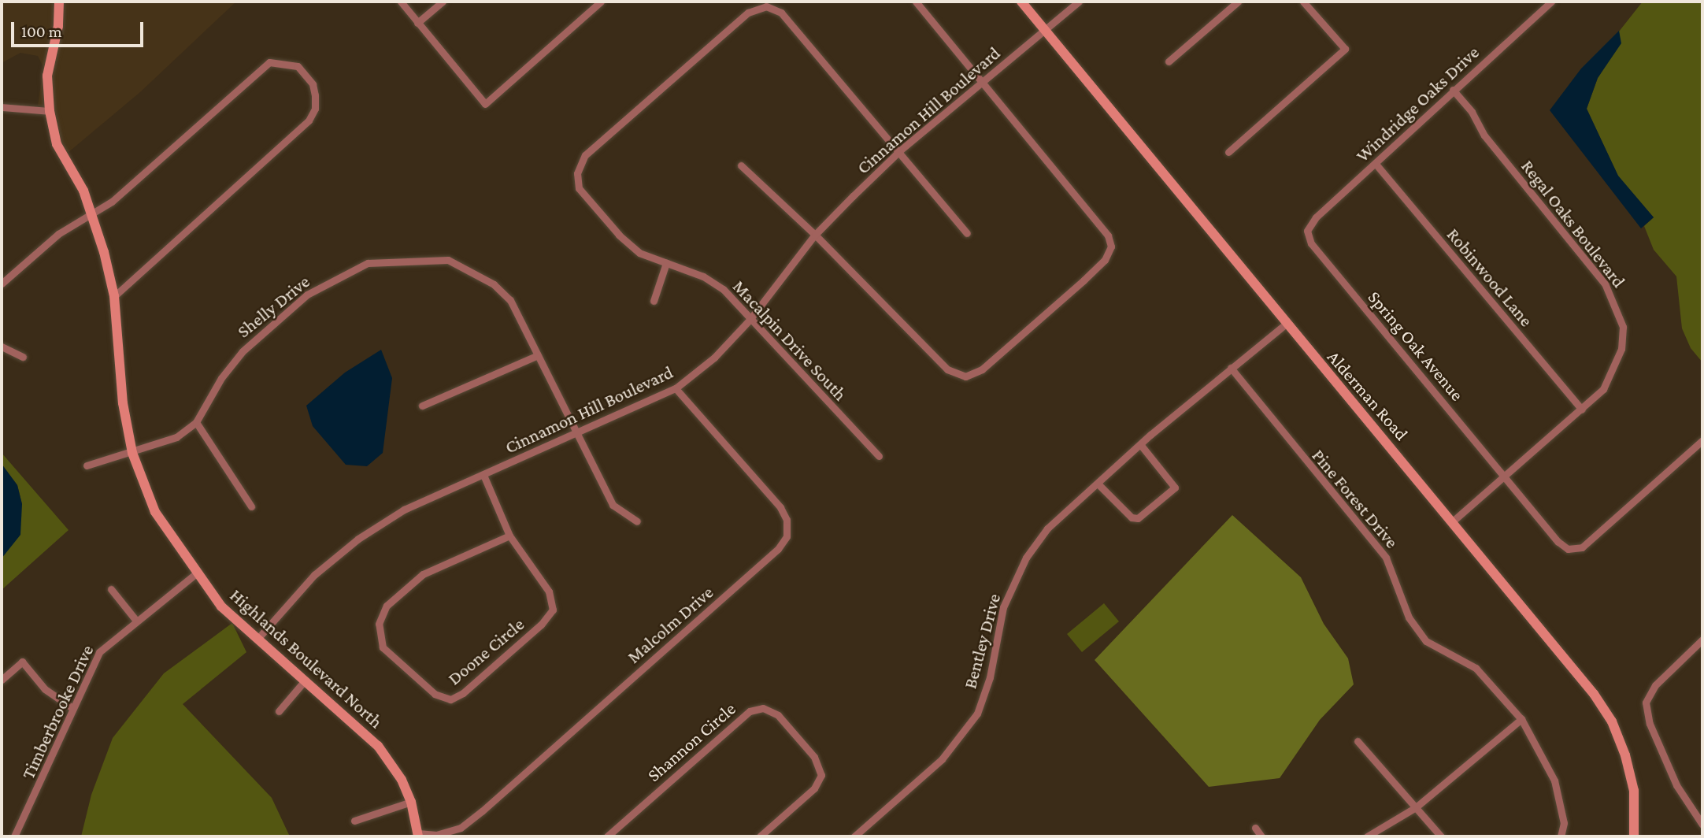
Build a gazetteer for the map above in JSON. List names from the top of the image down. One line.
{"streets":{"street":["Windridge Oaks Drive","Cinnamon Hill Boulevard","Regal Oaks Boulevard","Robinwood Lane","Shelly Drive","Macalpin Drive South","Spring Oak Avenue","Alderman Road","Pine Forest Drive","Malcolm Drive","Bentley Drive","Doone Circle","Highlands Boulevard North","Timberbrooke Drive","Shannon Circle"]},"crossings":[["Windridge Oaks Drive","Regal Oaks Boulevard"],["Windridge Oaks Drive","Robinwood Lane"],["Windridge Oaks Drive","Spring Oak Avenue"],["Cinnamon Hill Boulevard","Shelly Drive"],["Cinnamon Hill Boulevard","Macalpin Drive South"],["Cinnamon Hill Boulevard","Alderman Road"],["Cinnamon Hill Boulevard","Malcolm Drive"],["Cinnamon Hill Boulevard","Doone Circle"],["Cinnamon Hill Boulevard","Highlands Boulevard North"],["Regal Oaks Boulevard","Robinwood Lane"],["Regal Oaks Boulevard","Spring Oak Avenue"],["Regal Oaks Boulevard","Alderman Road"],["Shelly Drive","Highlands Boulevard North"],["Alderman Road","Bentley Drive"],["Pine Forest Drive","Bentley Drive"],["Malcolm Drive","Highlands Boulevard North"],["Highlands Boulevard North","Timberbrooke Drive"]],"scale_bar":"100 m"}
